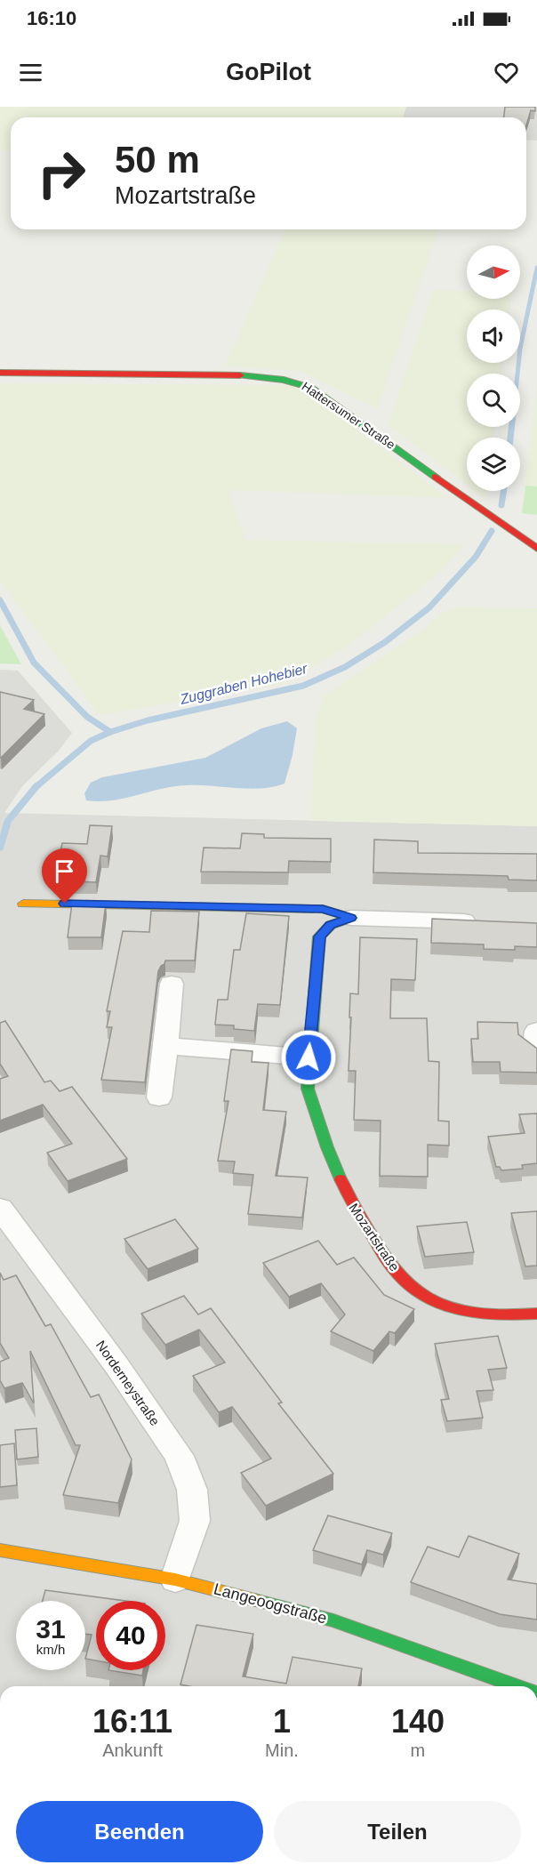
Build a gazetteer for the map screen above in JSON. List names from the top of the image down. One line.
{"streets":{"street":["Hattersumer Straße","Mozartstraße","Norderneystraße","Langeoogstraße"]},"crossings":[["Norderneystraße","Langeoogstraße"]],"water":["Zuggraben Hohebier"],"north":"right","page":{"status":"16:10","header":"GoPilot","turn":["50 m","Mozartstraße"],"speed":"31 km/h","limit":"40","eta":["16:11","Ankunft","1","Min.","140","m"],"buttons":["Beenden","Teilen"]}}
